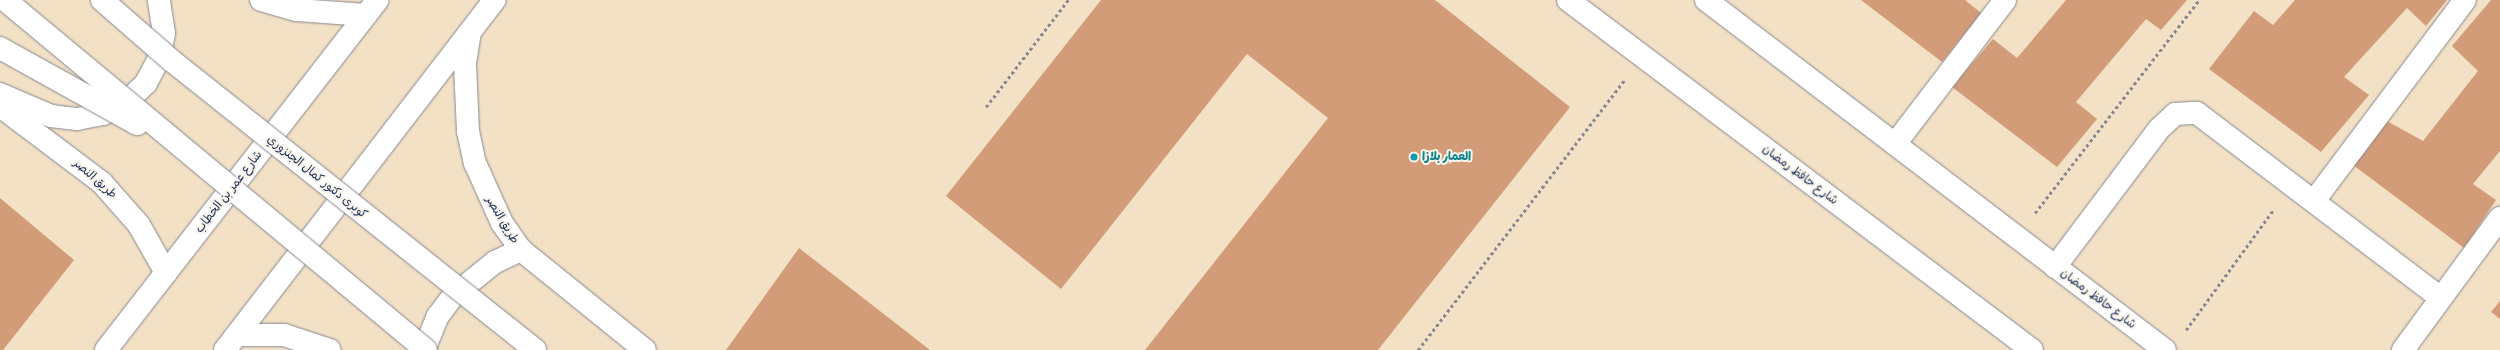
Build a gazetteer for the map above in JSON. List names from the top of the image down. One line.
{"streets":{"main road":["شارع حافظ رمضان","كوبرى دكتور كمال الجنزوري","طريق النصر","شارع عمر بن الخطاب"]},"crossings":[["طريق النصر","شارع عمر بن الخطاب"]],"places":["العمار بلازا"]}
